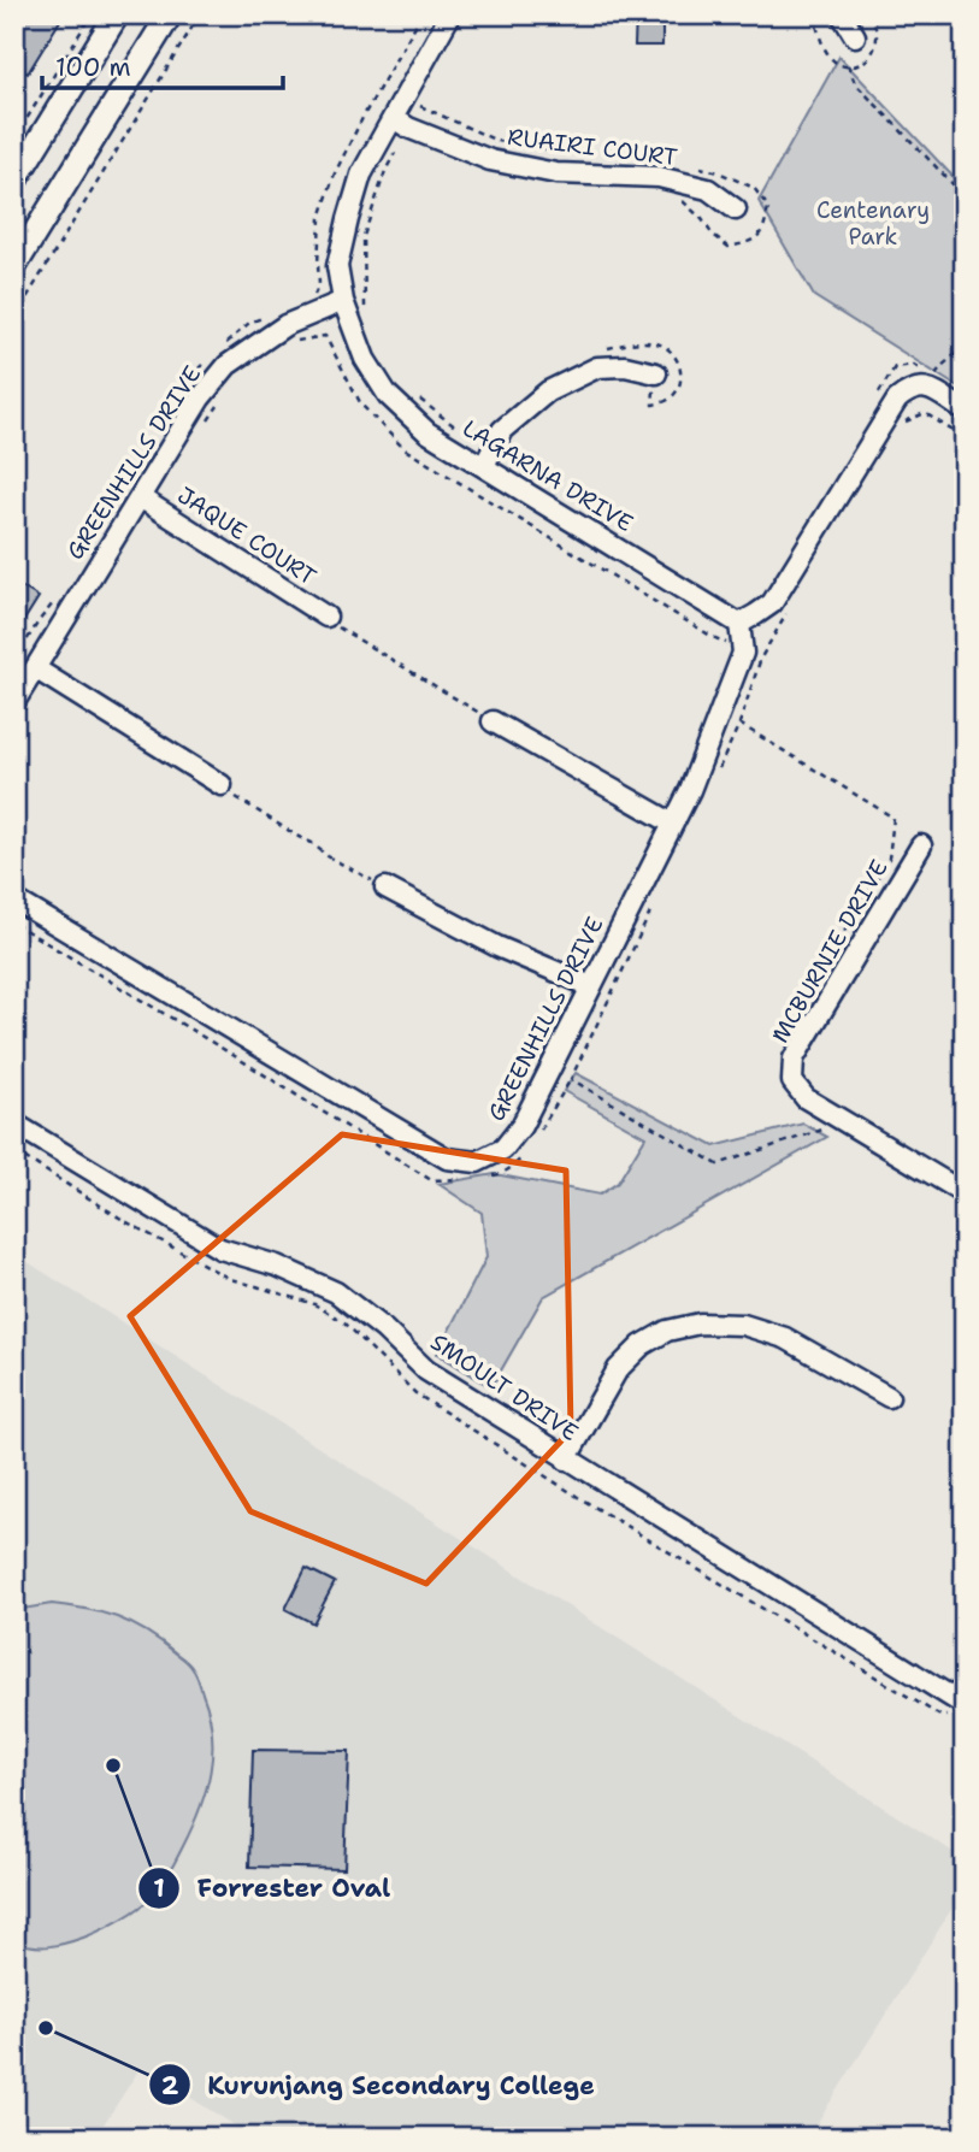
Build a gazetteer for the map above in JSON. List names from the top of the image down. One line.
{"streets":{"street":["RUAIRI COURT","GREENHILLS DRIVE","LAGARNA DRIVE","JAQUE COURT","MCBURNIE DRIVE","SMOULT DRIVE"]},"crossings":[["RUAIRI COURT","LAGARNA DRIVE"],["GREENHILLS DRIVE","LAGARNA DRIVE"],["GREENHILLS DRIVE","JAQUE COURT"]],"parks":["Centenary Park"],"places":["Forrester Oval","Kurunjang Secondary College"],"scale_bar":"100 m"}
